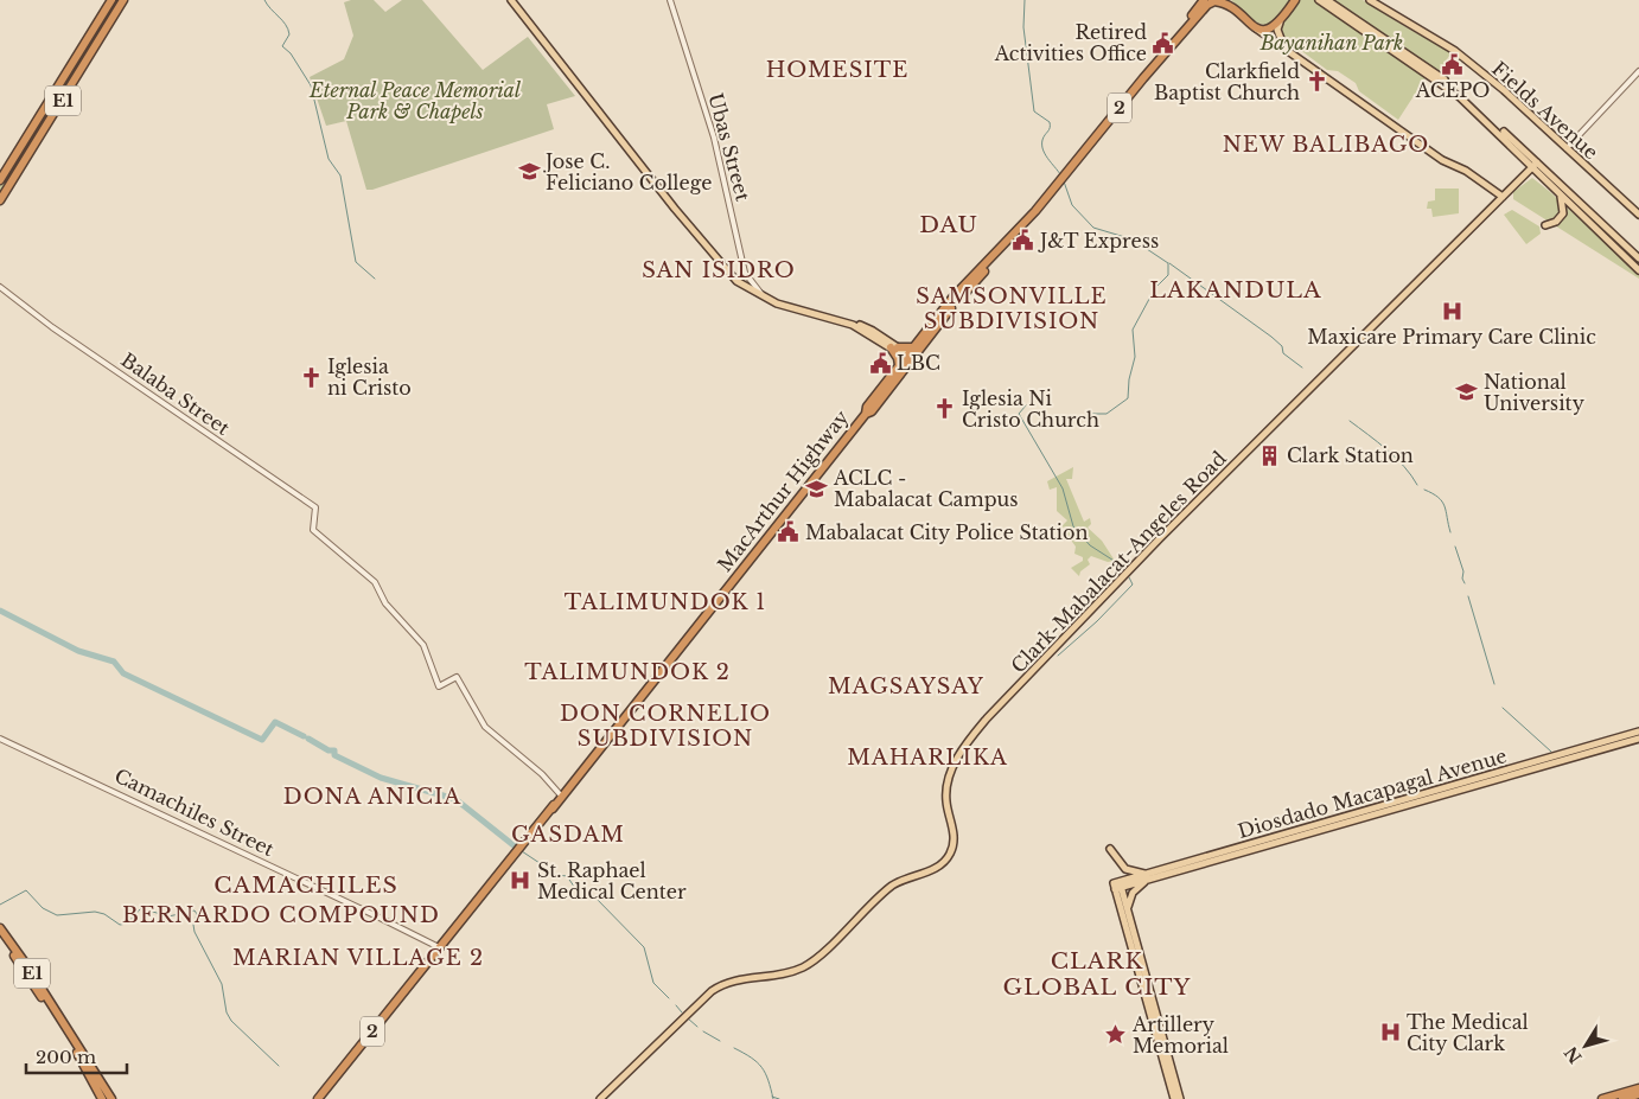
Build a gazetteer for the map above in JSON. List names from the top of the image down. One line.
{"streets":{"highway":["E1","2","MacArthur Highway"],"main road":["Fields Avenue","Clark-Mabalacat-Angeles Road","Diosdado Macapagal Avenue"],"street":["Ubas Street","Balaba Street","Camachiles Street"]},"crossings":[["Balaba Street","MacArthur Highway"],["MacArthur Highway","Camachiles Street"]],"districts":["HOMESITE","NEW BALIBAGO","DAU","SAN ISIDRO","LAKANDULA","SAMSONVILLE SUBDIVISION","TALIMUNDOK 1","TALIMUNDOK 2","MAGSAYSAY","DON CORNELIO SUBDIVISION","MAHARLIKA","DONA ANICIA","GASDAM","CAMACHILES","BERNARDO COMPOUND","MARIAN VILLAGE 2","CLARK GLOBAL CITY"],"parks":["Bayanihan Park","Eternal Peace Memorial Park & Chapels"],"places":{"public building":["Retired Activities Office","ACEPO","J&T Express","LBC","Mabalacat City Police Station"],"church":["Clarkfield Baptist Church","Iglesia ni Cristo","Iglesia Ni Cristo Church"],"school or university":["Jose C. Feliciano College","National University","ACLC - Mabalacat Campus"],"hospital":["Maxicare Primary Care Clinic","St. Raphael Medical Center","The Medical City Clark"],"building":["Clark Station"],"place":["Artillery Memorial"]},"scale_bar":"200 m","north":"bottom left"}
